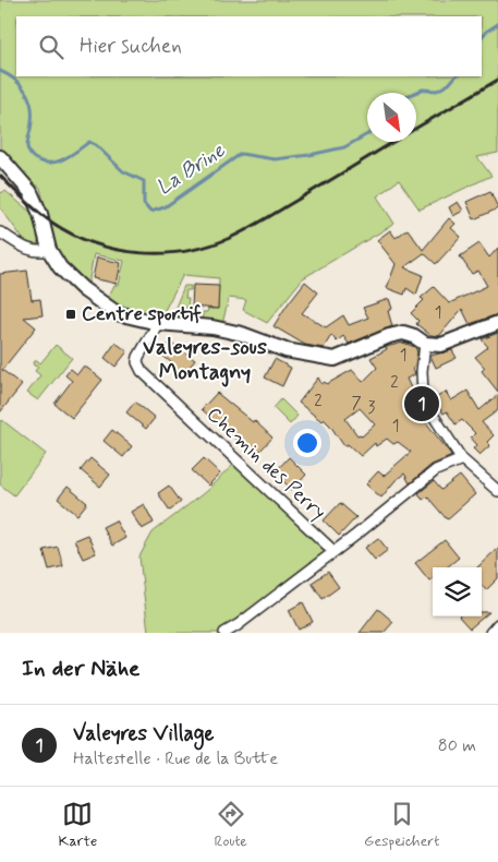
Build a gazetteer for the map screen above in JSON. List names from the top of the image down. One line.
{"streets":{"street":["Chemin des Perry"]},"districts":["Valeyres-sous Montagny"],"water":["La Brine"],"places":{"transit":["Centre sportif"]},"house_numbers":["1","1","2","2","7","3","1"],"north":"bottom right","page":{"search":"Hier suchen","pins":"1","heading":"In der Nähe","list":[{"mark":"1","name":"Valeyres Village","note":"Haltestelle · Rue de la Butte","value":"80 m"}],"nav":["Karte","Route","Gespeichert"]}}
